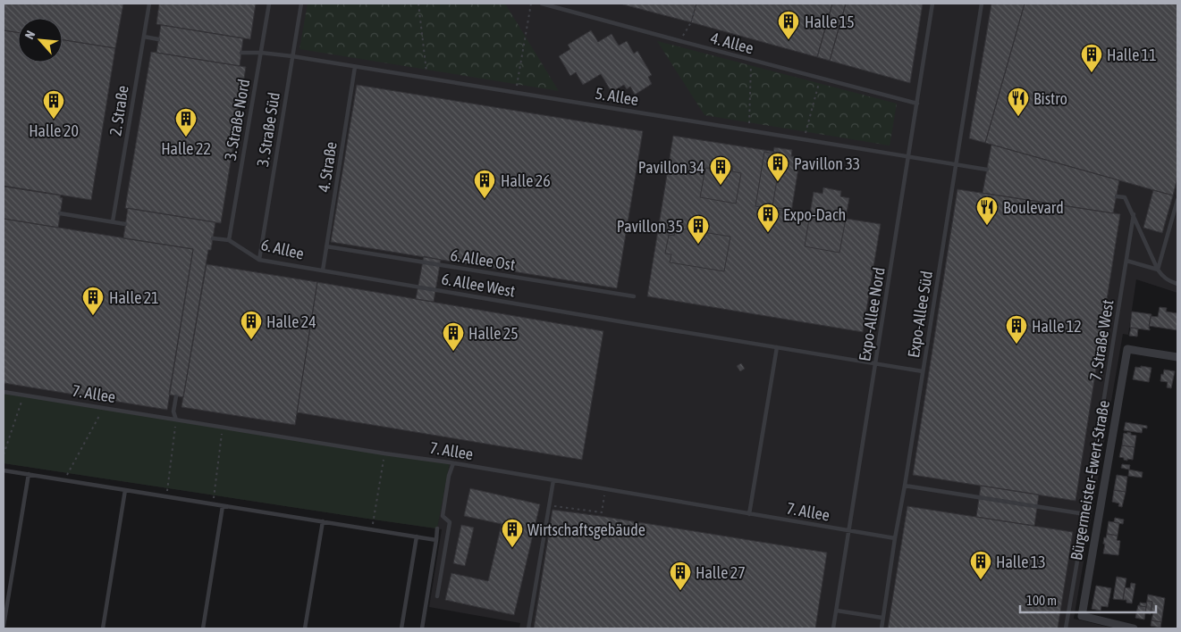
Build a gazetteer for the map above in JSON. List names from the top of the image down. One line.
{"streets":{"street":["Bürgermeister-Ewert-Straße"],"lane":["4. Allee","5. Allee","2. Straße","3. Straße Nord","3. Straße Süd","4. Straße","6. Allee","6. Allee Ost","6. Allee West","Expo-Allee Nord","Expo-Allee Süd","7. Straße West","7. Allee"]},"crossings":[["4. Allee","Expo-Allee Nord"],["5. Allee","3. Straße Nord"],["5. Allee","3. Straße Süd"],["5. Allee","4. Straße"],["5. Allee","Expo-Allee Nord"],["5. Allee","Expo-Allee Süd"],["3. Straße Nord","6. Allee"],["3. Straße Süd","6. Allee"],["4. Straße","6. Allee"],["4. Straße","6. Allee Ost"],["4. Straße","6. Allee West"],["6. Allee","6. Allee West"],["6. Allee West","Expo-Allee Nord"],["6. Allee West","Expo-Allee Süd"],["Expo-Allee Nord","7. Allee"],["Expo-Allee Süd","7. Allee"]],"places":{"building":["Halle 15","Halle 11","Halle 20","Halle 22","Pavillon 33","Pavillon 34","Halle 26","Expo-Dach","Pavillon 35","Halle 21","Halle 24","Halle 12","Halle 25","Wirtschaftsgebäude","Halle 13","Halle 27"],"restaurant":["Bistro","Boulevard"]},"scale_bar":"100 m","north":"top left"}
